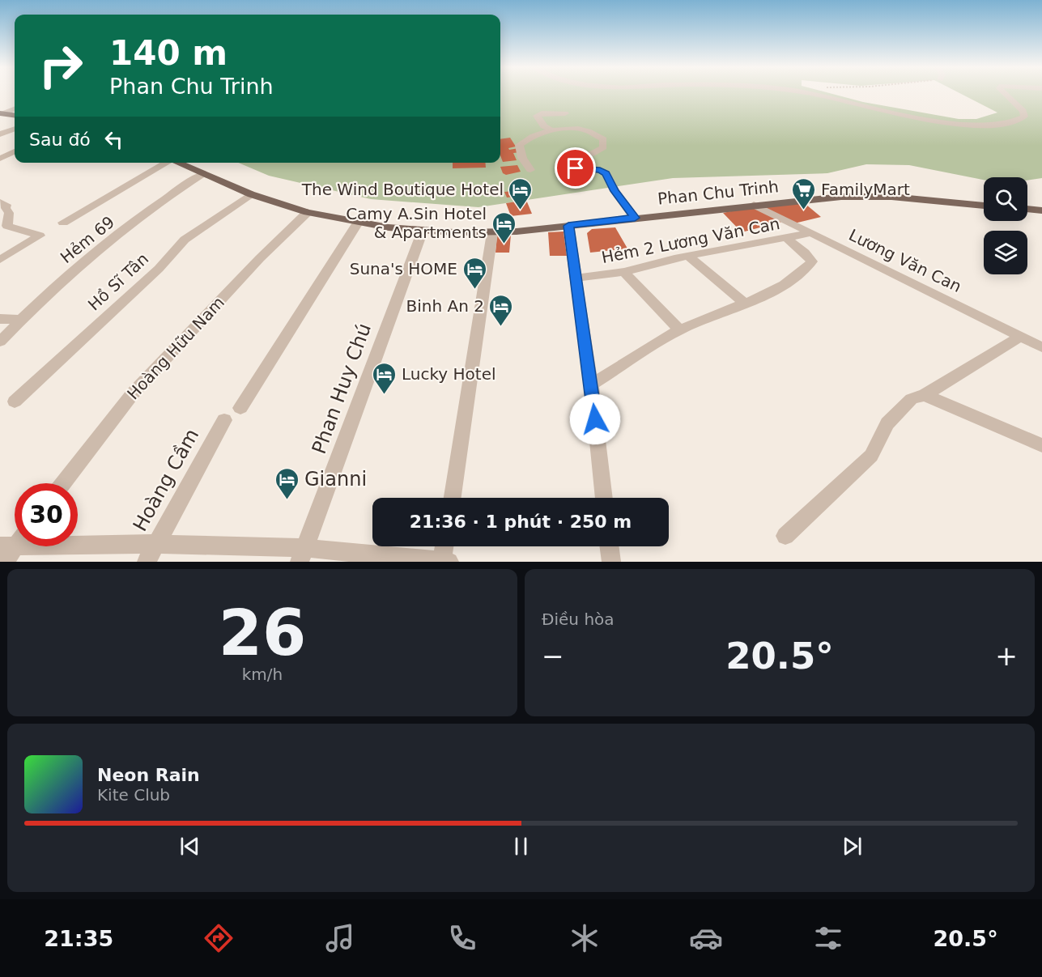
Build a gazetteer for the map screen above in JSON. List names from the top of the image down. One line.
{"streets":{"main road":["Phan Chu Trinh"],"street":["Hẻm 69","Hẻm 2 Lương Văn Can","Lương Văn Can","Hồ Sĩ Tân","Hoàng Hữu Nam","Phan Huy Chú","Hoàng Cầm"]},"crossings":[["Phan Chu Trinh","Hẻm 69"],["Phan Chu Trinh","Lương Văn Can"],["Phan Chu Trinh","Hồ Sĩ Tân"],["Phan Chu Trinh","Hoàng Hữu Nam"],["Phan Chu Trinh","Phan Huy Chú"],["Hẻm 2 Lương Văn Can","Lương Văn Can"]],"places":{"hotel":["The Wind Boutique Hotel","Camy A.Sin Hotel & Apartments","Suna's HOME","Binh An 2","Lucky Hotel","Gianni"],"supermarket":["FamilyMart"]},"page":{"turn":["140 m","Phan Chu Trinh"],"then":"Sau đó","limit":"30","trip":"21:36 · 1 phút · 250 m","tile":[["26","km/h"],"Điều hòa"],"heat":["−","20.5°","+"],"song":["Neon Rain","Kite Club"],"tabs":["21:35","20.5°"]}}
